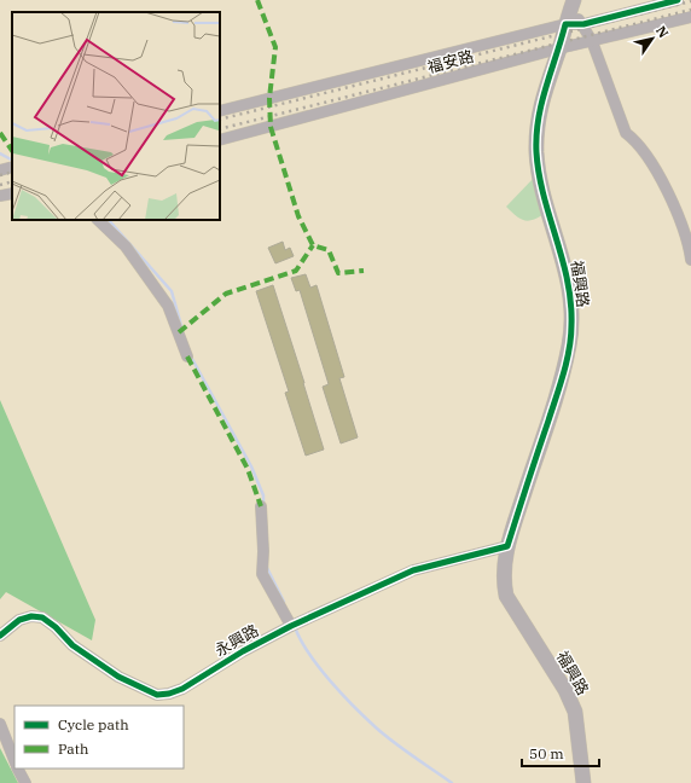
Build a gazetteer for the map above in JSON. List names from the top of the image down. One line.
{"streets":{"street":["福安路","福興路","永興路"]},"crossings":[["福安路","福興路"],["福興路","永興路"]],"legend":["Cycle path","Path"],"scale_bar":"50 m","north":"top right"}
